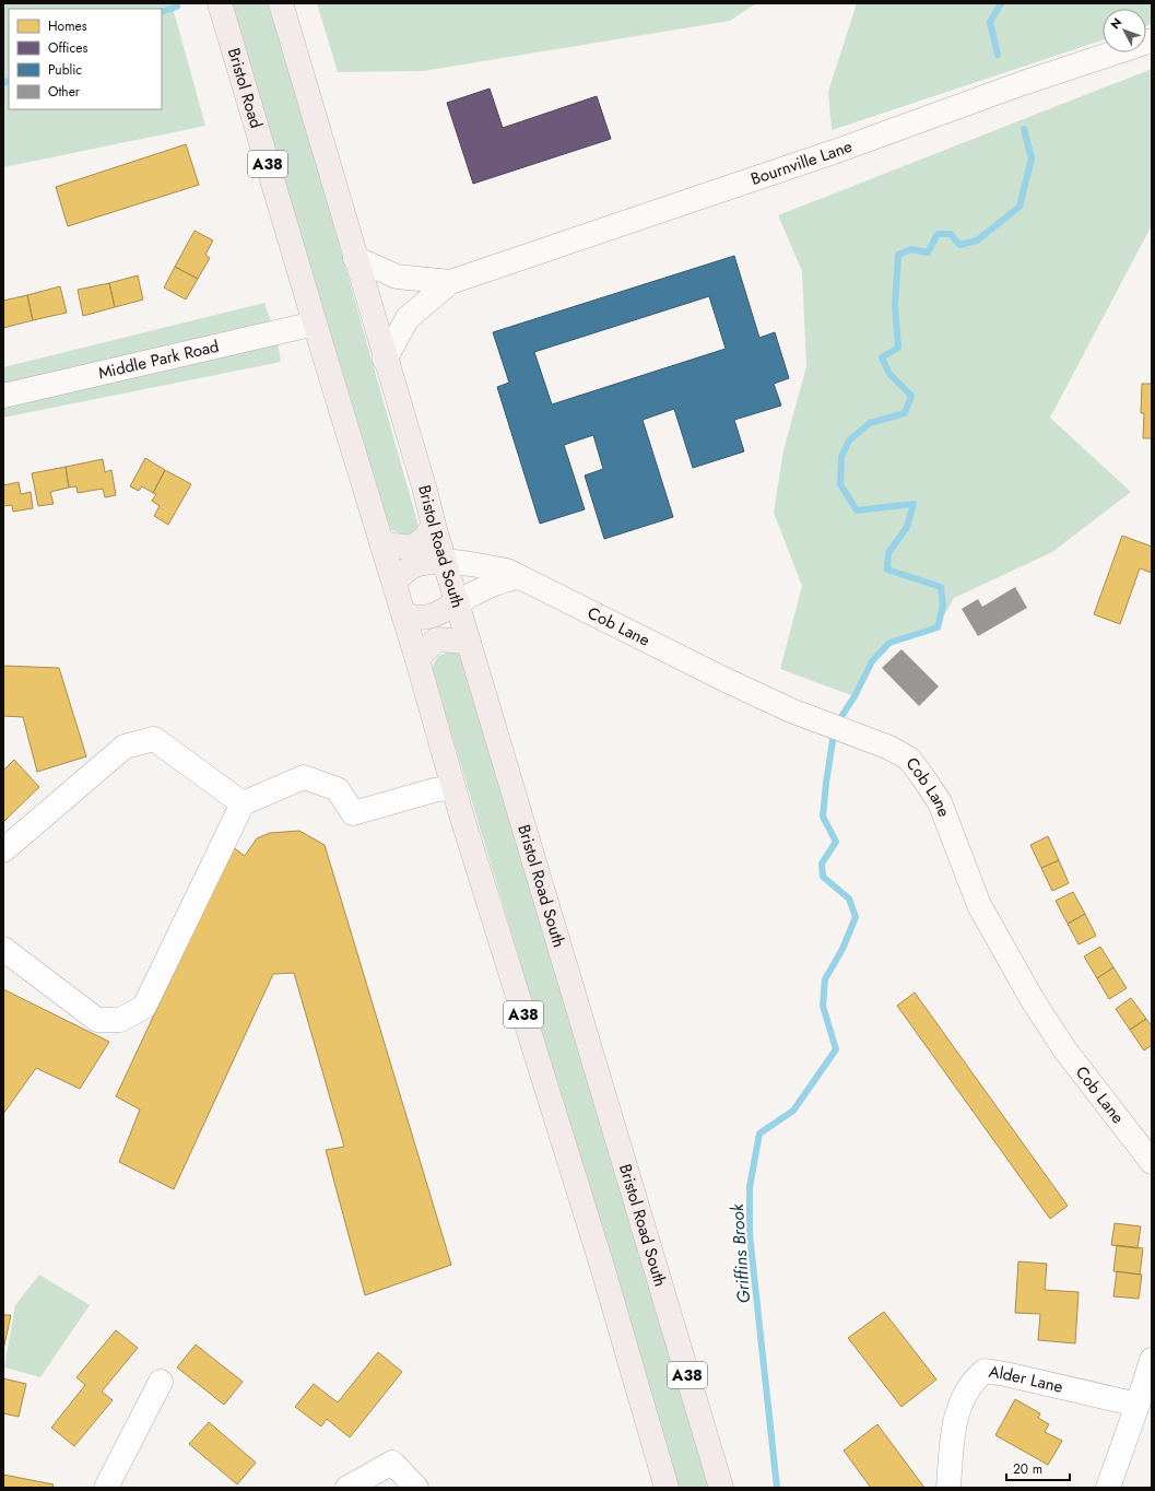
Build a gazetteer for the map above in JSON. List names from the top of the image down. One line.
{"streets":{"highway":["Bristol Road","A38","Bristol Road South"],"street":["Bournville Lane","Middle Park Road","Cob Lane","Alder Lane"]},"crossings":[["Bristol Road","A38"],["Bristol Road","Middle Park Road"],["Bournville Lane","A38"],["Bournville Lane","Bristol Road South"],["A38","Middle Park Road"],["A38","Bristol Road South"],["A38","Cob Lane"],["Bristol Road South","Cob Lane"]],"water":["Griffins Brook"],"legend":["Homes","Offices","Public","Other"],"scale_bar":"20 m","north":"top left"}
